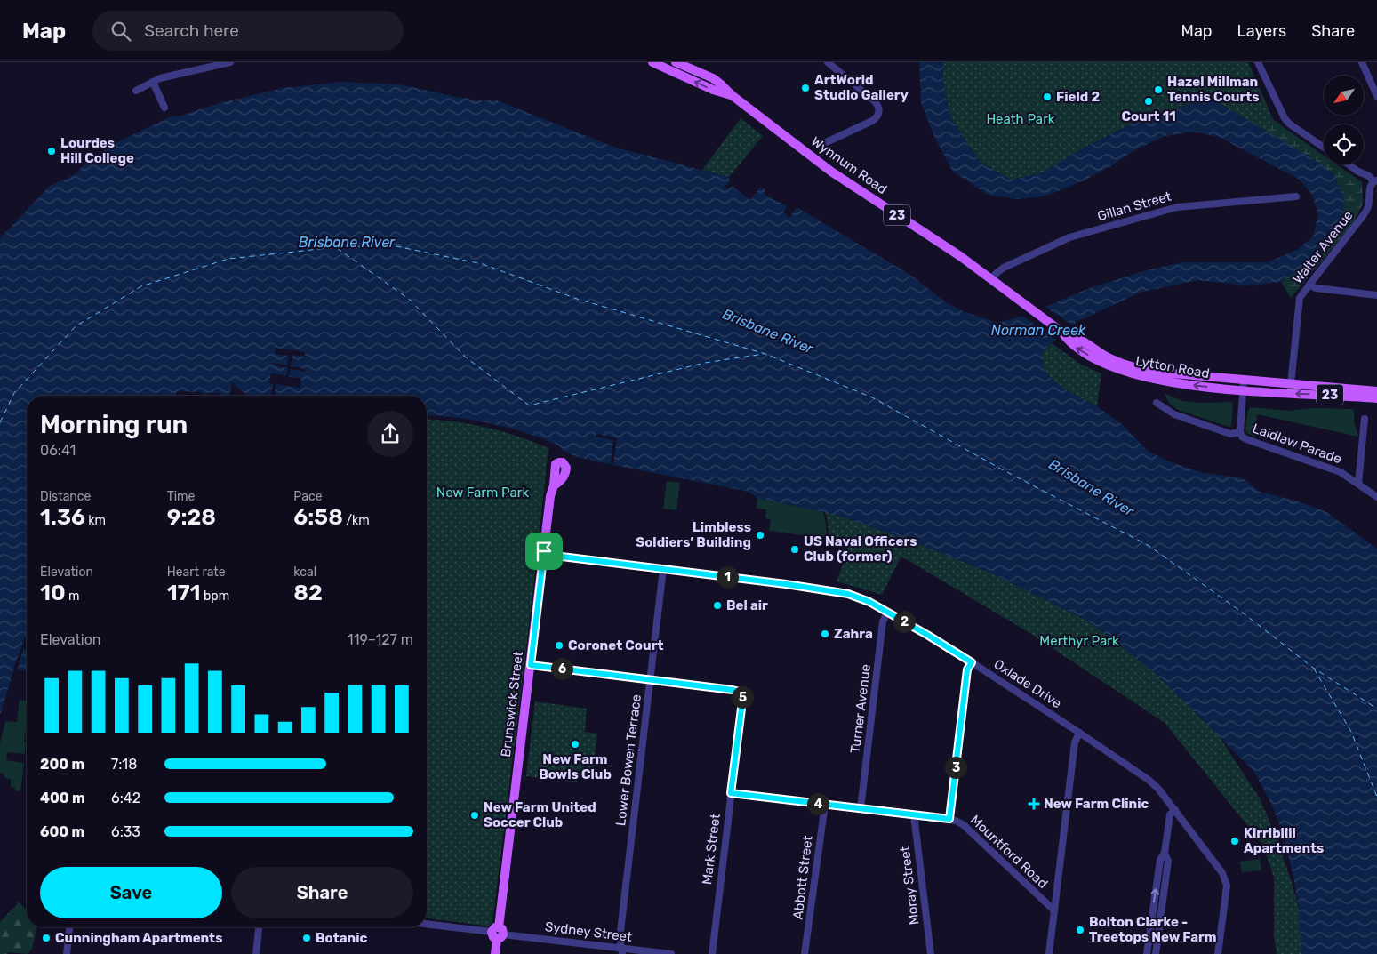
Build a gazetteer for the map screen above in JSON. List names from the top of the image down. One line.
{"streets":{"main road":["Wynnum Road","23","Lytton Road","Brunswick Street"],"street":["Gillan Street","Walter Avenue","Laidlaw Parade","Oxlade Drive","Turner Avenue","Lower Bowen Terrace","Mark Street","Mountford Road","Abbott Street","Moray Street","Sydney Street"]},"crossings":[["Wynnum Road","Gillan Street"],["Wynnum Road","Lytton Road"],["Walter Avenue","Lytton Road"],["Oxlade Drive","Brunswick Street"],["Oxlade Drive","Turner Avenue"],["Oxlade Drive","Lower Bowen Terrace"],["Brunswick Street","Sydney Street"],["Turner Avenue","Mountford Road"],["Lower Bowen Terrace","Mark Street"],["Lower Bowen Terrace","Sydney Street"],["Mark Street","Mountford Road"],["Mountford Road","Abbott Street"],["Mountford Road","Moray Street"]],"water":["Brisbane River","Norman Creek"],"parks":["Heath Park","New Farm Park","Merthyr Park"],"places":{"other":["ArtWorld Studio Gallery","Hazel Millman Tennis Courts","Field 2","Court 11","Lourdes Hill College","Limbless Soldiers’ Building","US Naval Officers Club (former)","Bel air","Zahra","Coronet Court","New Farm Bowls Club","New Farm United Soccer Club","Kirribilli Apartments","Bolton Clarke - Treetops New Farm","Cunningham Apartments","Botanic"],"health":["New Farm Clinic"]},"north":"bottom left","page":{"header":"Map","search":"Search here","nav":["Map","Layers","Share"],"heading":["Morning run","06:41"],"stats":[["Distance","1.36 km"],["Time","9:28"],["Pace","6:58 /km"],["Elevation","10 m"],["Heart rate","171 bpm"],["kcal","82"]],"pins":["1","2","6","5","3","4"],"chart":["Elevation","119–127 m"],"list":[{"name":"200 m","note":"7:18"},{"name":"400 m","note":"6:42"},{"name":"600 m","note":"6:33"}],"buttons":["Save","Share"]}}
